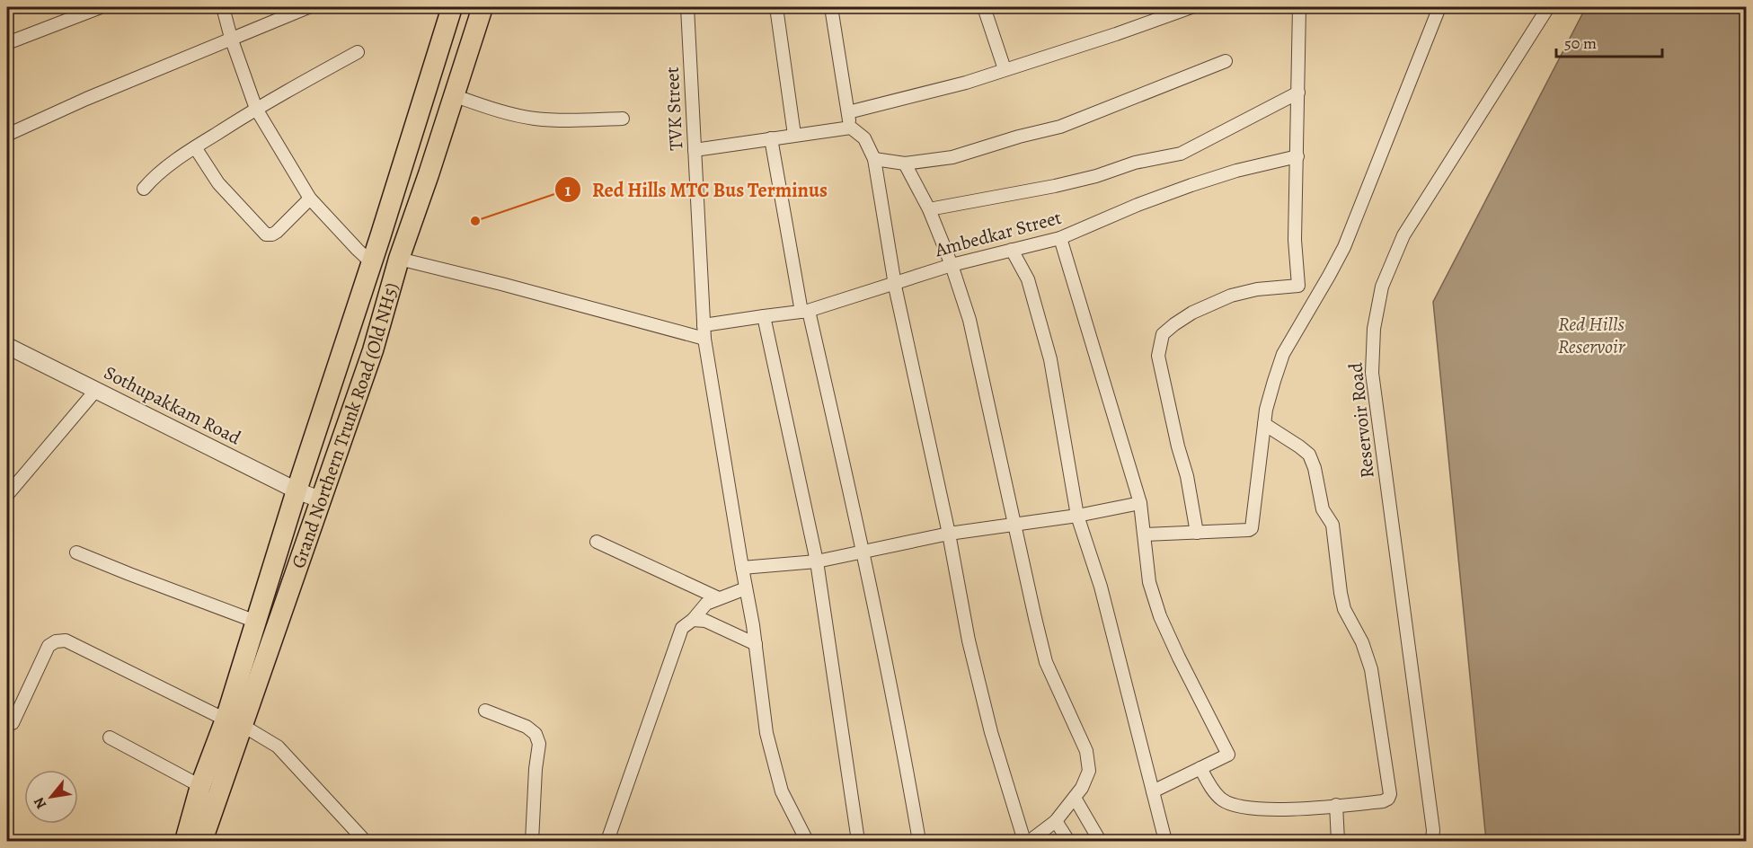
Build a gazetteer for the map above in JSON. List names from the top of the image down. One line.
{"streets":{"main road":["Grand Northern Trunk Road (Old NH5)"],"street":["TVK Street","Ambedkar Street","Sothupakkam Road","Reservoir Road"]},"crossings":[["TVK Street","Ambedkar Street"],["Sothupakkam Road","Grand Northern Trunk Road (Old NH5)"]],"water":["Red Hills Reservoir"],"places":["Red Hills MTC Bus Terminus"],"scale_bar":"50 m","north":"bottom left"}
